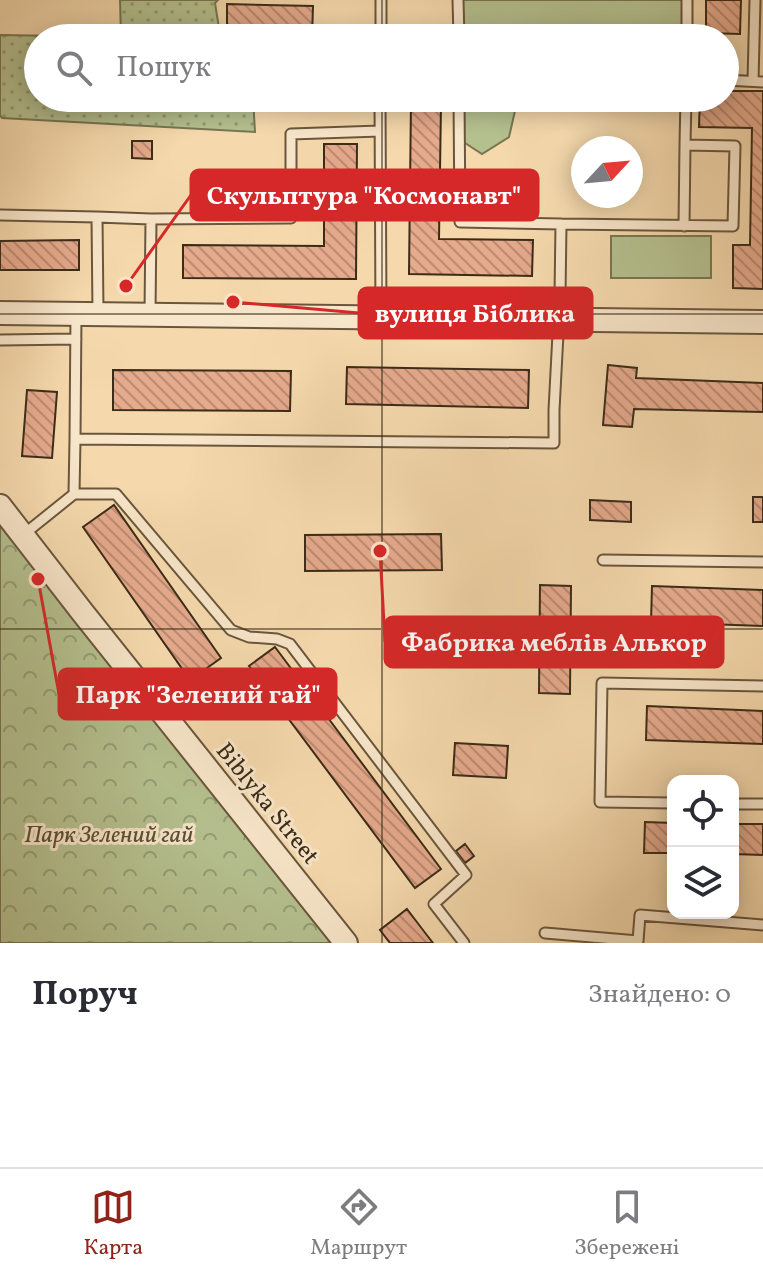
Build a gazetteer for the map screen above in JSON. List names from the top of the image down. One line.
{"streets":{"street":["Biblyka Street"]},"parks":["Парк Зелений гай"],"places":["Скульптура \"Космонавт\"","вулиця Біблика","Фабрика меблів Алькор","Парк \"Зелений гай\""],"north":"top right","page":{"search":"Пошук","heading":["Поруч","Знайдено: 0"],"nav":["Карта","Маршрут","Збережені"]}}
